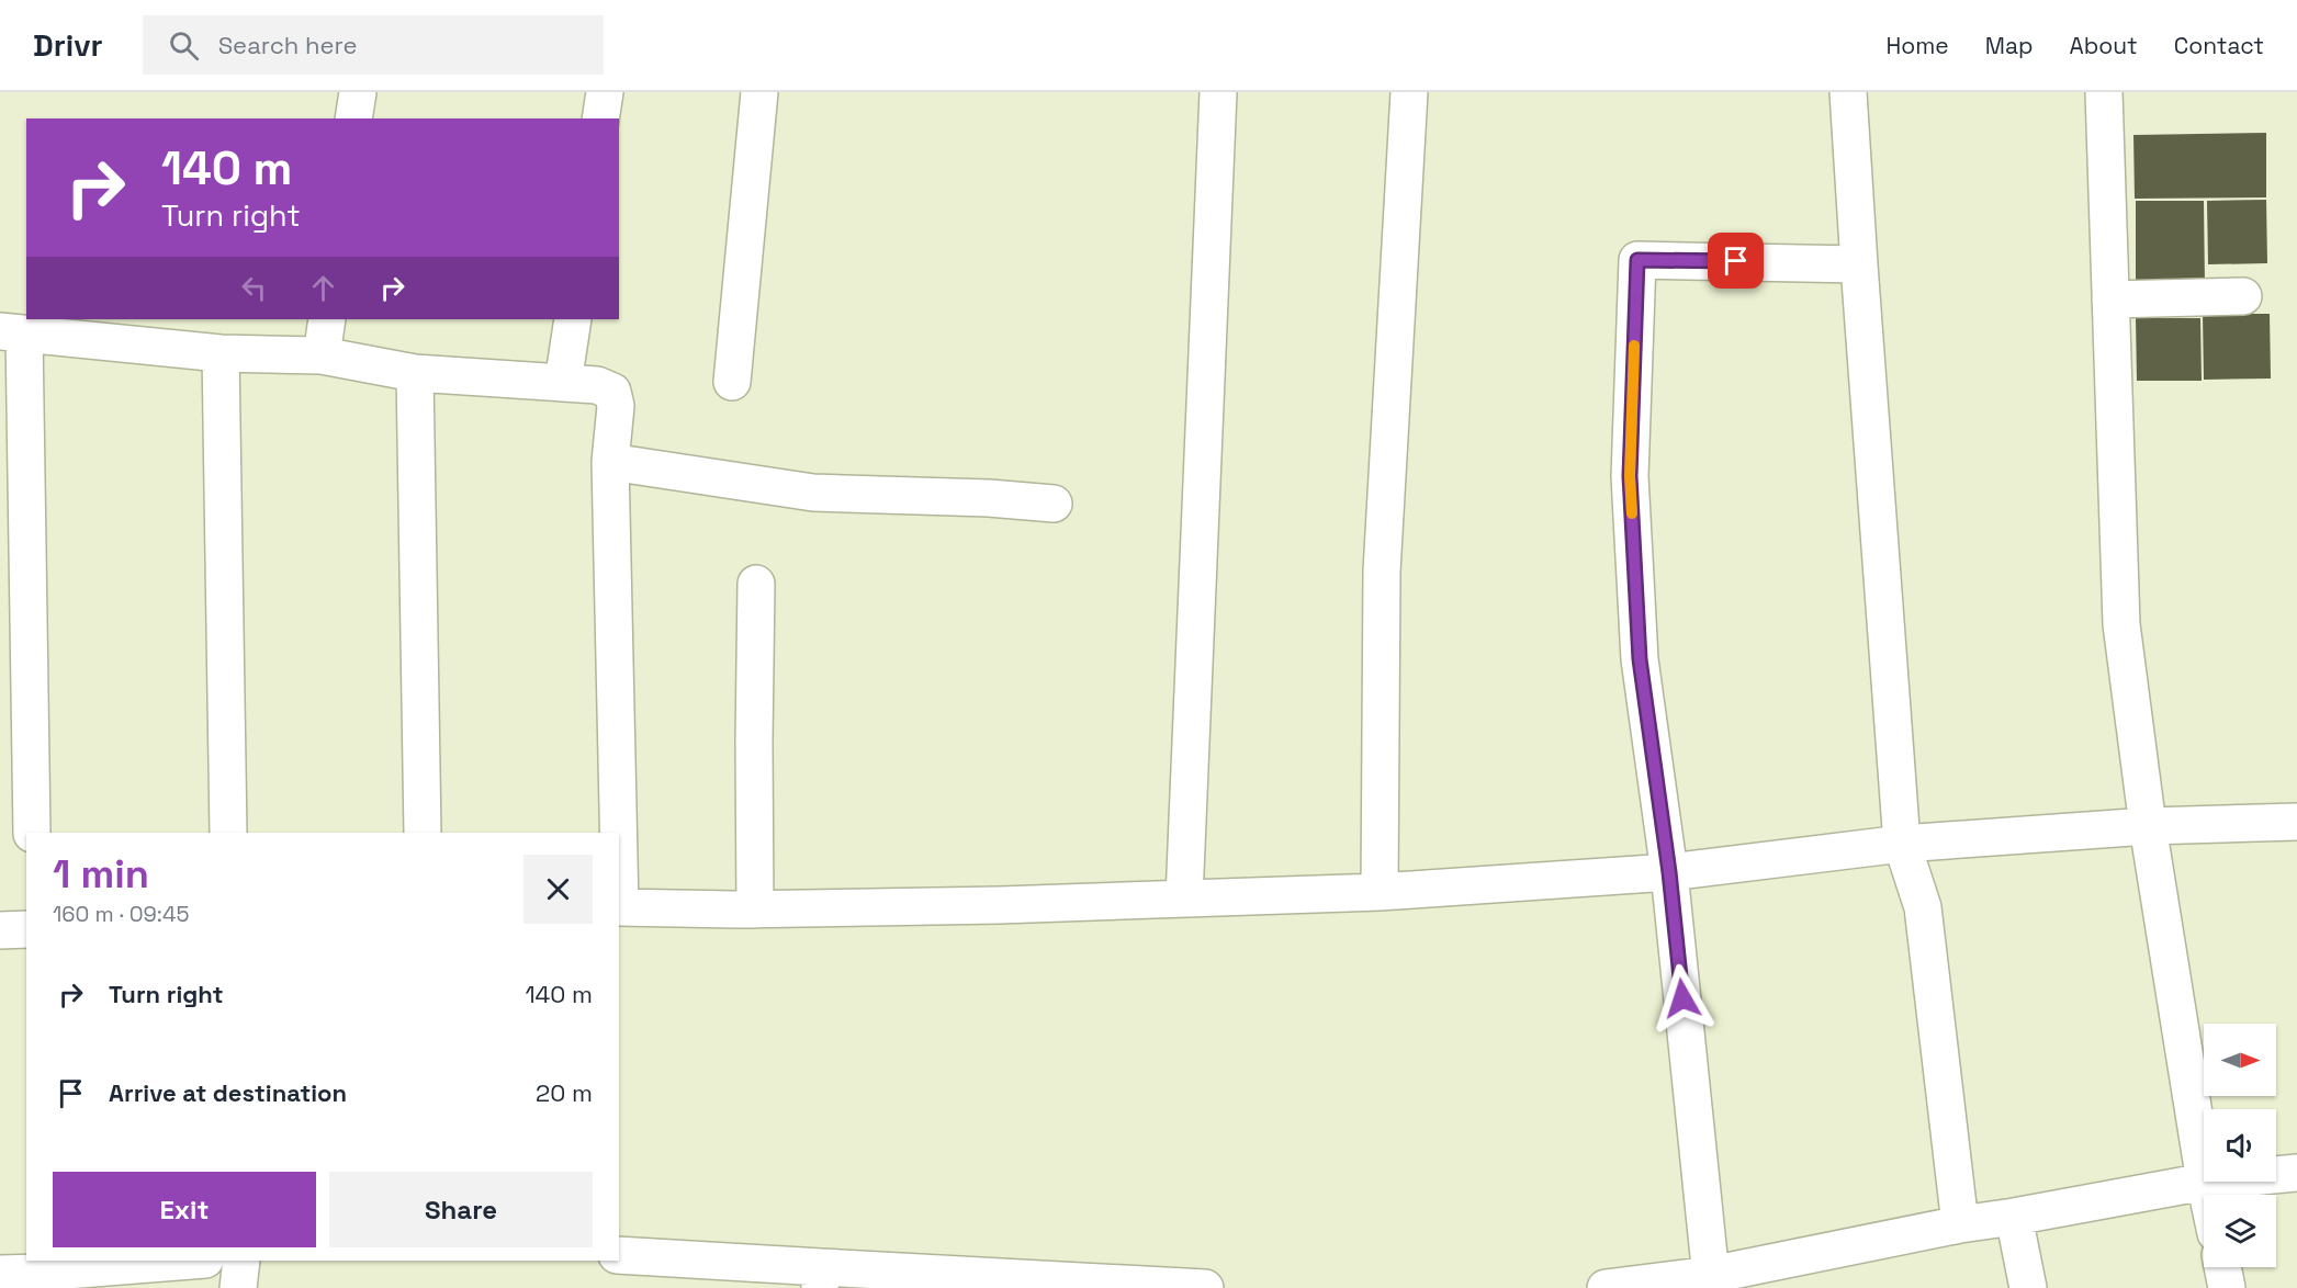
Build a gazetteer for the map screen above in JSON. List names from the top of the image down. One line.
{"north":"right","page":{"header":"Drivr","search":"Search here","nav":["Home","Map","About","Contact"],"turn":["140 m","Turn right"],"heading":["1 min","160 m · 09:45"],"list":[{"name":"Turn right","value":"140 m"},{"name":"Arrive at destination","value":"20 m"}],"buttons":["Exit","Share"]}}
